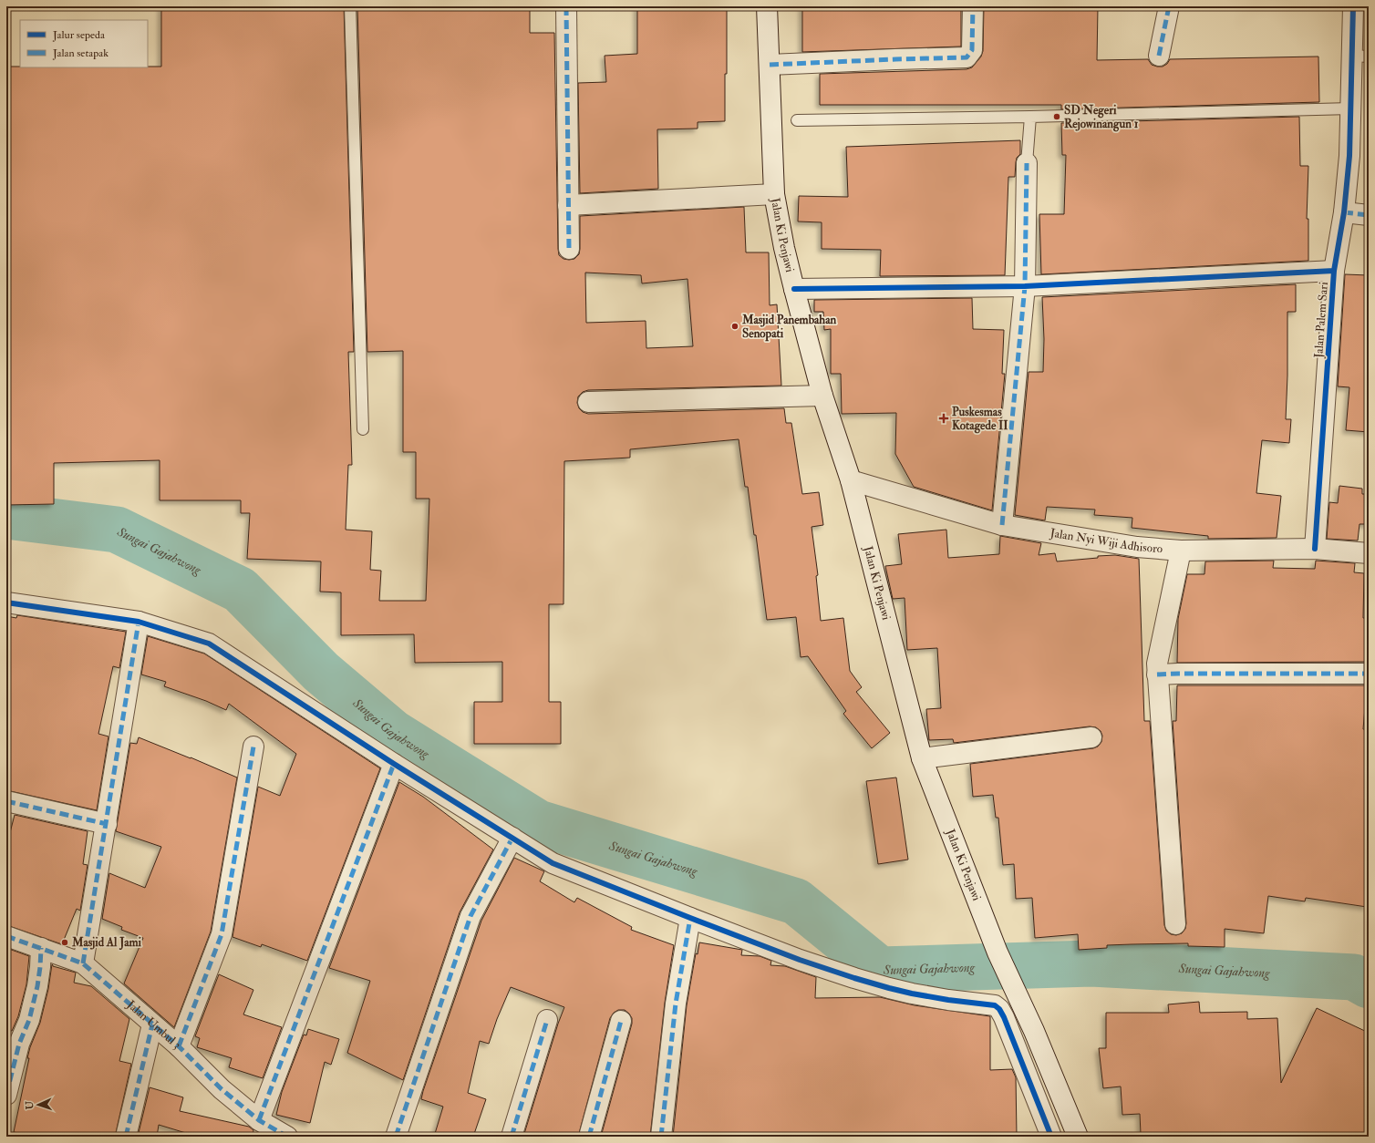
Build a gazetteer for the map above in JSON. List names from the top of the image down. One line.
{"streets":{"street":["Jalan Ki Penjawi","Jalan Palem Sari","Jalan Nyi Wiji Adhisoro","Jalan Umbul 3"]},"crossings":[["Jalan Ki Penjawi","Jalan Nyi Wiji Adhisoro"],["Jalan Palem Sari","Jalan Nyi Wiji Adhisoro"]],"water":["Sungai Gajahwong"],"places":{"other":["SD Negeri Rejowinangun 1","Masjid Panembahan Senopati","Masjid Al Jami"],"health":["Puskesmas Kotagede II"]},"legend":["Jalur sepeda","Jalan setapak"],"north":"left"}
